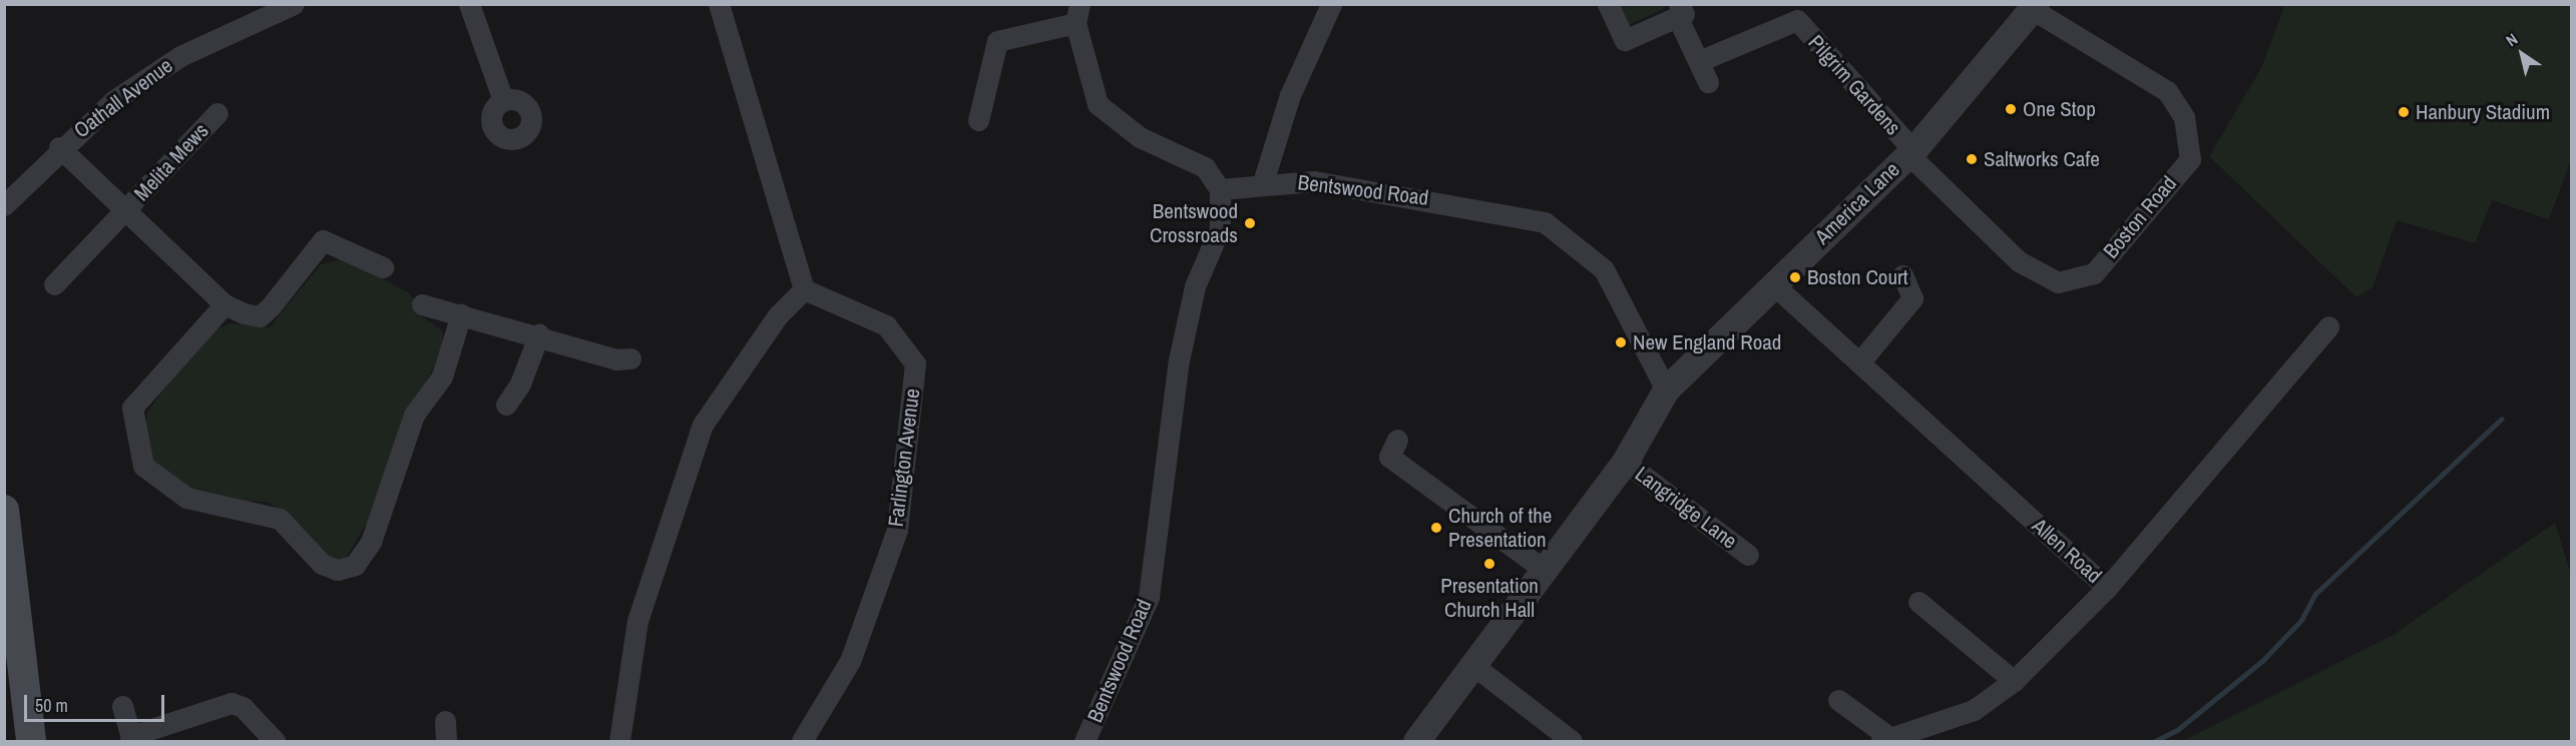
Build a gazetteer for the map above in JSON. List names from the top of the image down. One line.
{"streets":{"street":["Pilgrim Gardens","Oathall Avenue","Melita Mews","Bentswood Road","America Lane","Boston Road","Farlington Avenue","Langridge Lane","Allen Road"]},"crossings":[["Pilgrim Gardens","America Lane"],["Pilgrim Gardens","Boston Road"],["Bentswood Road","America Lane"],["America Lane","Boston Road"],["America Lane","Allen Road"]],"places":["One Stop","Hanbury Stadium","Saltworks Cafe","Bentswood Crossroads","Boston Court","New England Road","Church of the Presentation","Presentation Church Hall"],"scale_bar":"50 m","north":"top left"}
